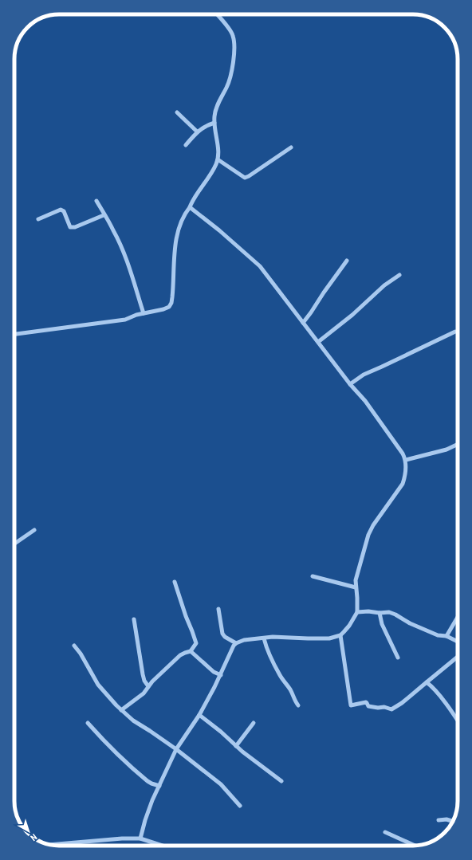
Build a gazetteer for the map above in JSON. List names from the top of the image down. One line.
{"north":"bottom right"}
